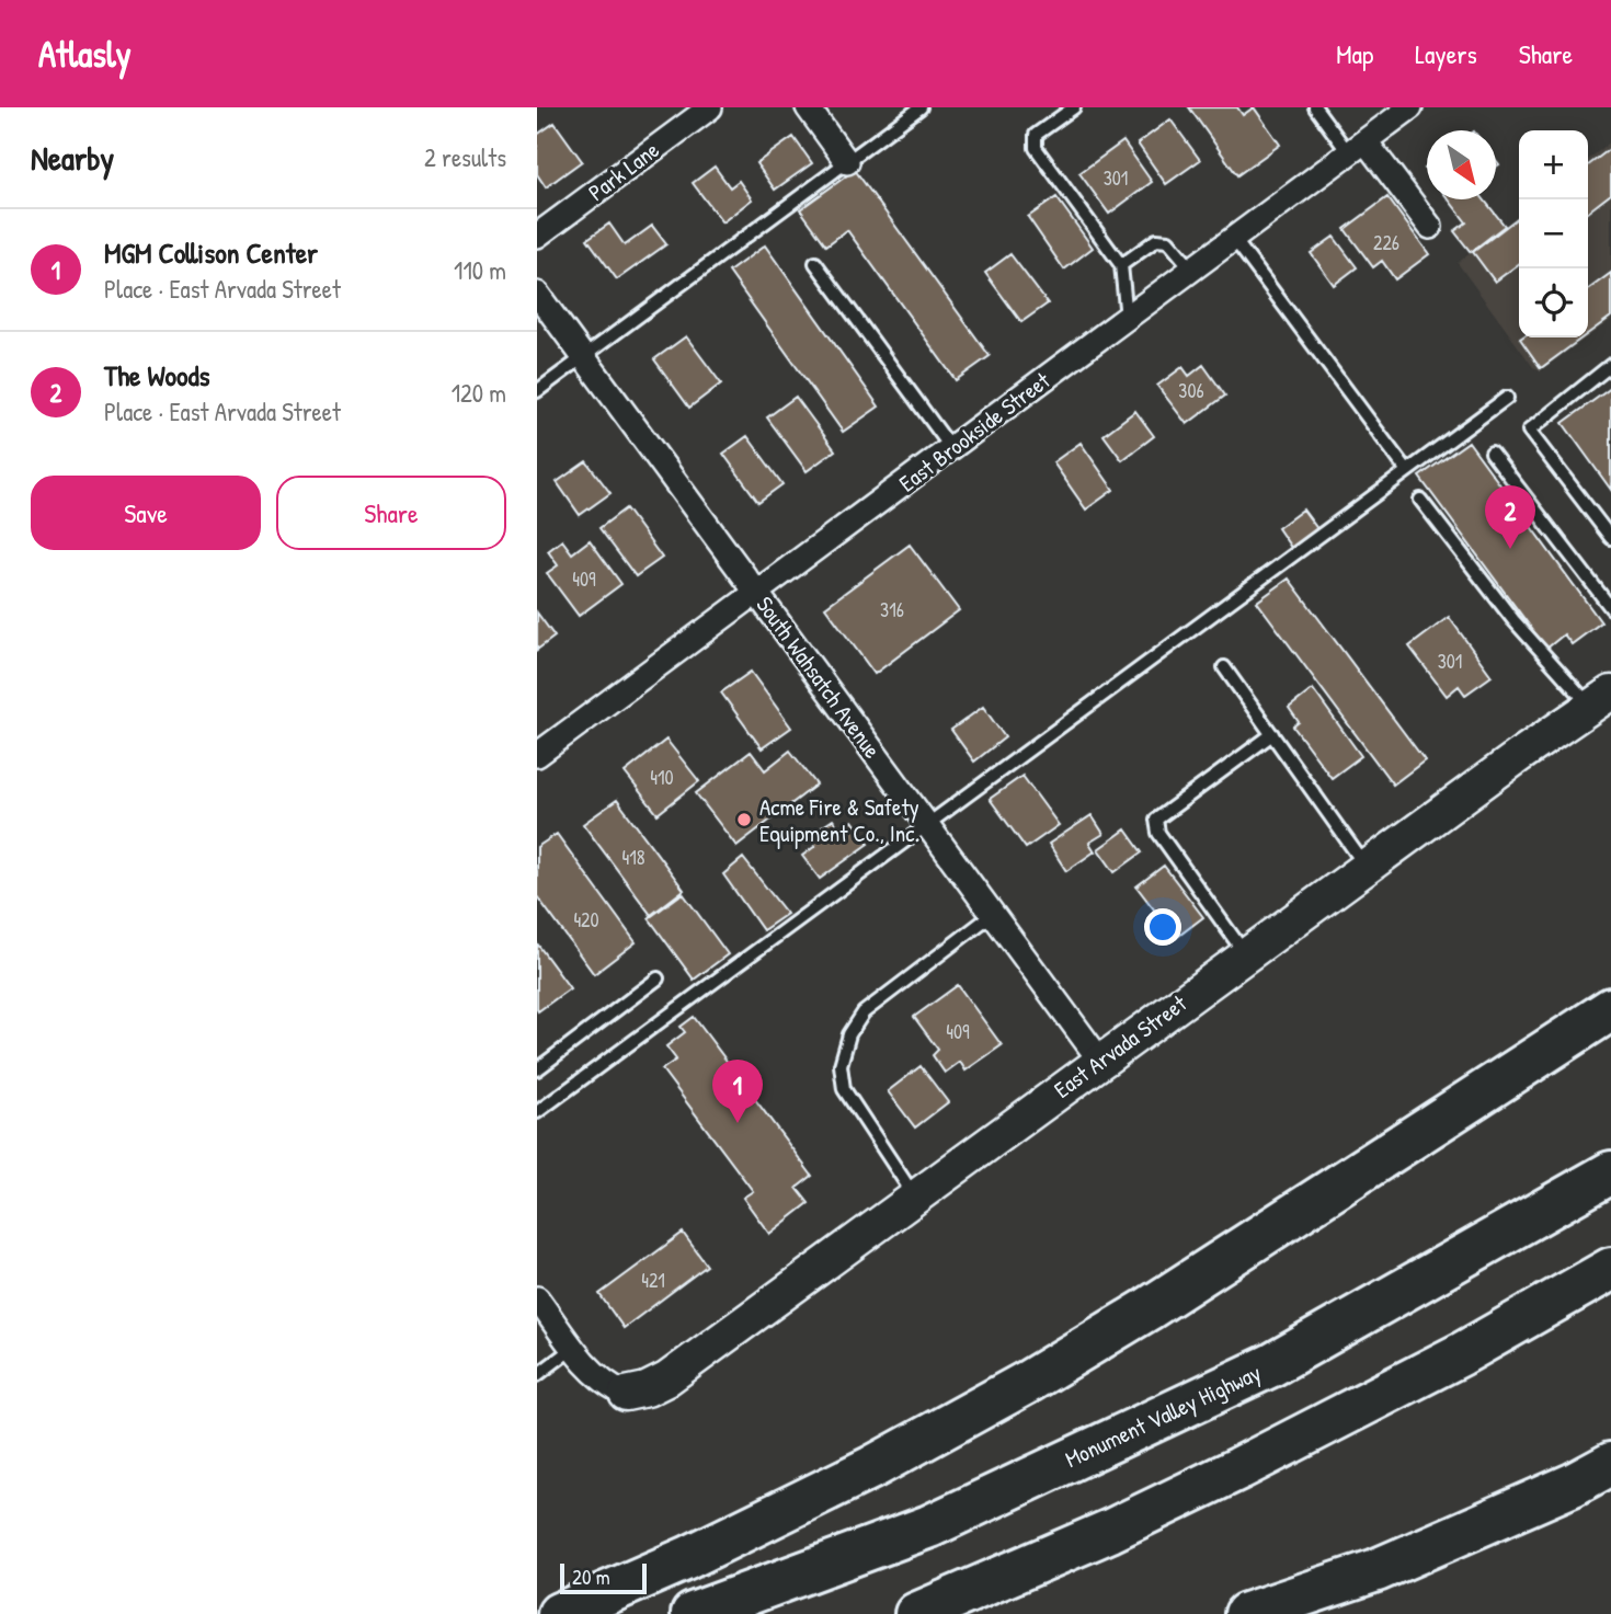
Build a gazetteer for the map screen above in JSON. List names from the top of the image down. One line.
{"streets":{"highway":["Monument Valley Highway"],"street":["Park Lane","East Brookside Street","South Wahsatch Avenue","East Arvada Street"]},"crossings":[["East Brookside Street","South Wahsatch Avenue"],["South Wahsatch Avenue","East Arvada Street"]],"places":["Acme Fire & Safety Equipment Co., Inc."],"house_numbers":["301","226","306","409","316","301","410","418","420","409","421"],"scale_bar":"20 m","north":"bottom right","page":{"header":"Atlasly","nav":["Map","Layers","Share"],"heading":["Nearby","2 results"],"map_buttons":["+","−"],"list":[{"mark":"1","name":"MGM Collison Center","note":"Place · East Arvada Street","value":"110 m"},{"mark":"2","name":"The Woods","note":"Place · East Arvada Street","value":"120 m"}],"buttons":["Save","Share"],"pins":["2","1"],"scale":"20 m"}}
